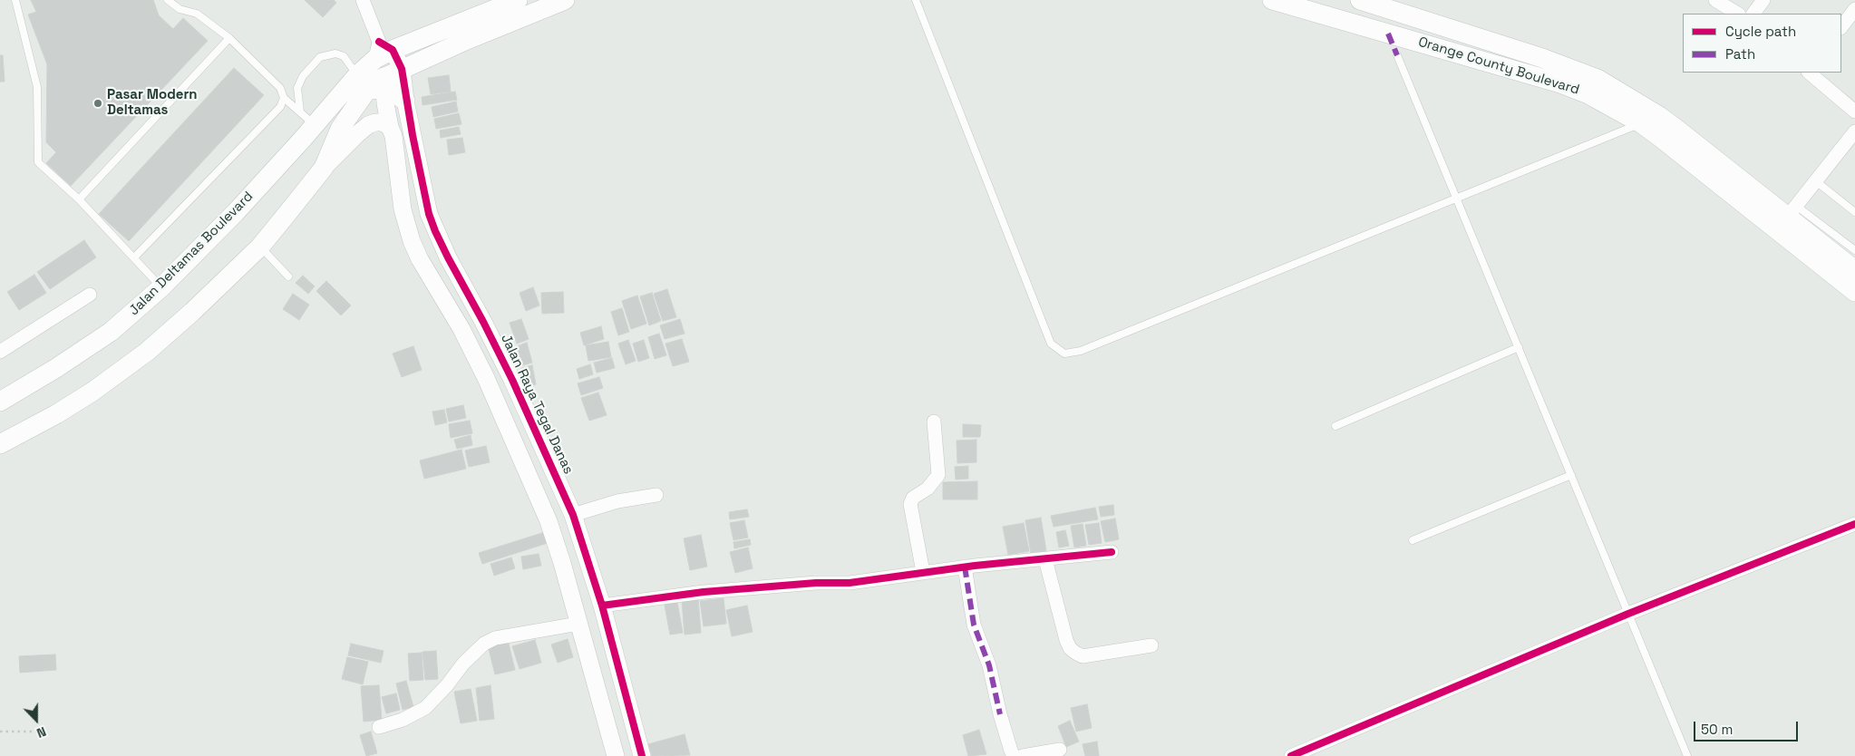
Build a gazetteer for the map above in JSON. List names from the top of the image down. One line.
{"streets":{"main road":["Orange County Boulevard","Jalan Deltamas Boulevard"],"street":["Jalan Raya Tegal Danas"]},"places":["Pasar Modern Deltamas"],"legend":["Cycle path","Path"],"scale_bar":"50 m","north":"bottom"}
